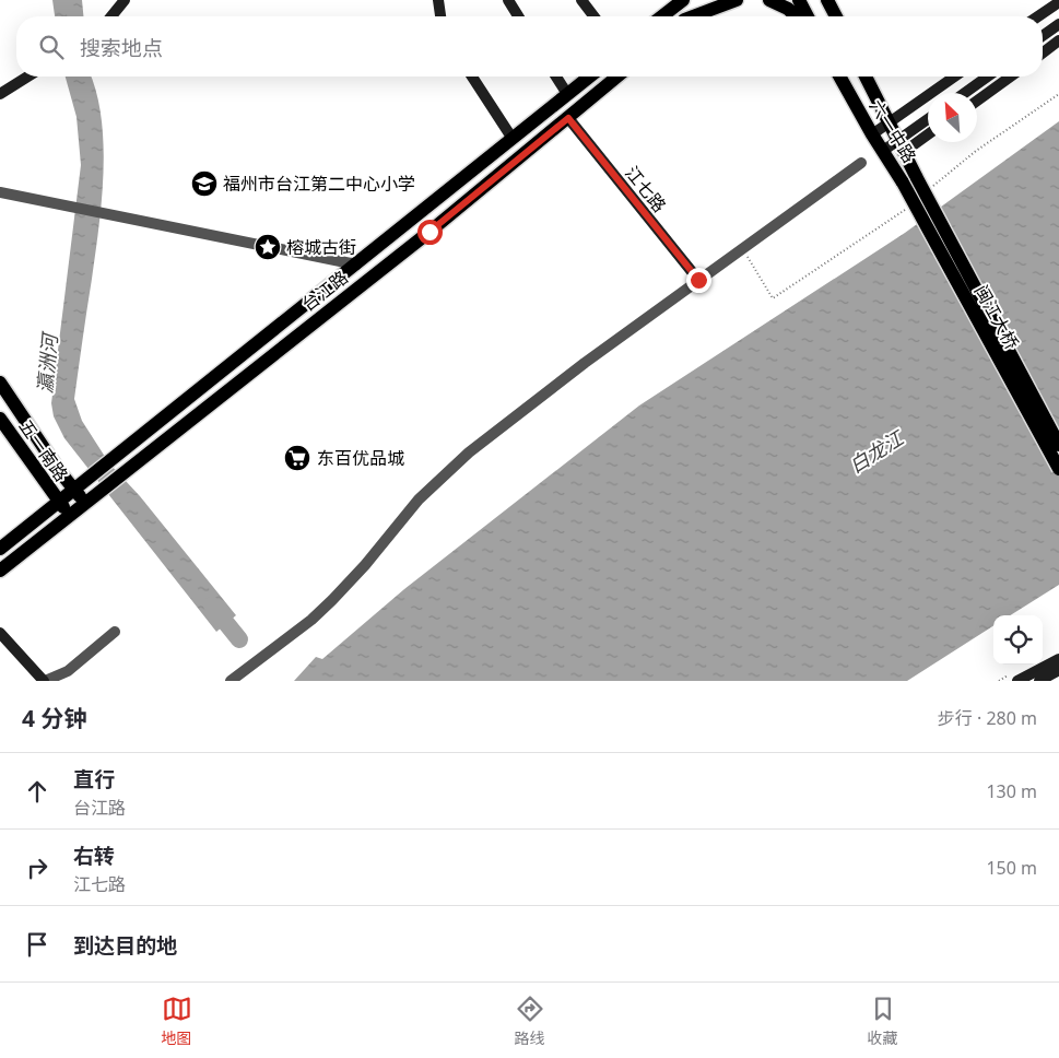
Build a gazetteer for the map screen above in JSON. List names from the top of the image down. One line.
{"streets":{"main road":["六一中路","台江路","闽江大桥","五一南路"],"street":["江七路"]},"crossings":[["六一中路","闽江大桥"],["江七路","台江路"],["台江路","五一南路"]],"water":["瀛洲河","白龙江"],"places":{"school or university":["福州市台江第二中心小学"],"place":["榕城古街"],"supermarket":["东百优品城"]},"north":"top left","page":{"search":"搜索地点","heading":["4 分钟","步行 · 280 m"],"list":[["直行","台江路","130 m"],["右转","江七路","150 m"],"到达目的地"],"nav":["地图","路线","收藏"]}}
